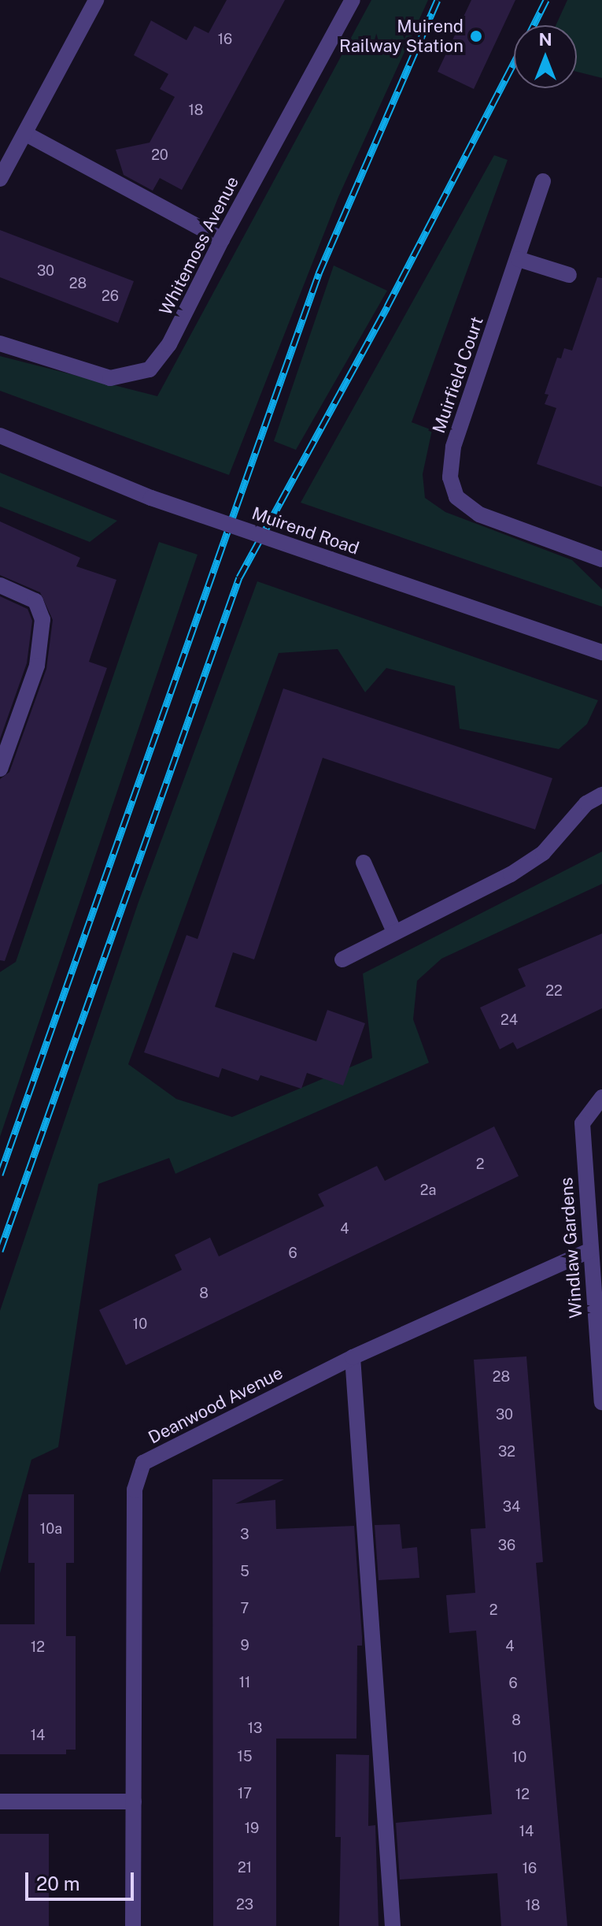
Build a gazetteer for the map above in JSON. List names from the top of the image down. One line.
{"streets":{"street":["Whitemoss Avenue","Muirfield Court","Muirend Road","Windlaw Gardens","Deanwood Avenue"]},"crossings":[["Windlaw Gardens","Deanwood Avenue"]],"places":["Muirend Railway Station"],"house_numbers":["16","18","20","30","28","26","22","24","2","2a","4","6","8","10","28","30","32","34","10a","3","36","5","7","2","9","4","12","11","6","8","13","14","15","10","17","12","19","14","21","16","23","18"],"scale_bar":"20 m","north":"top"}
